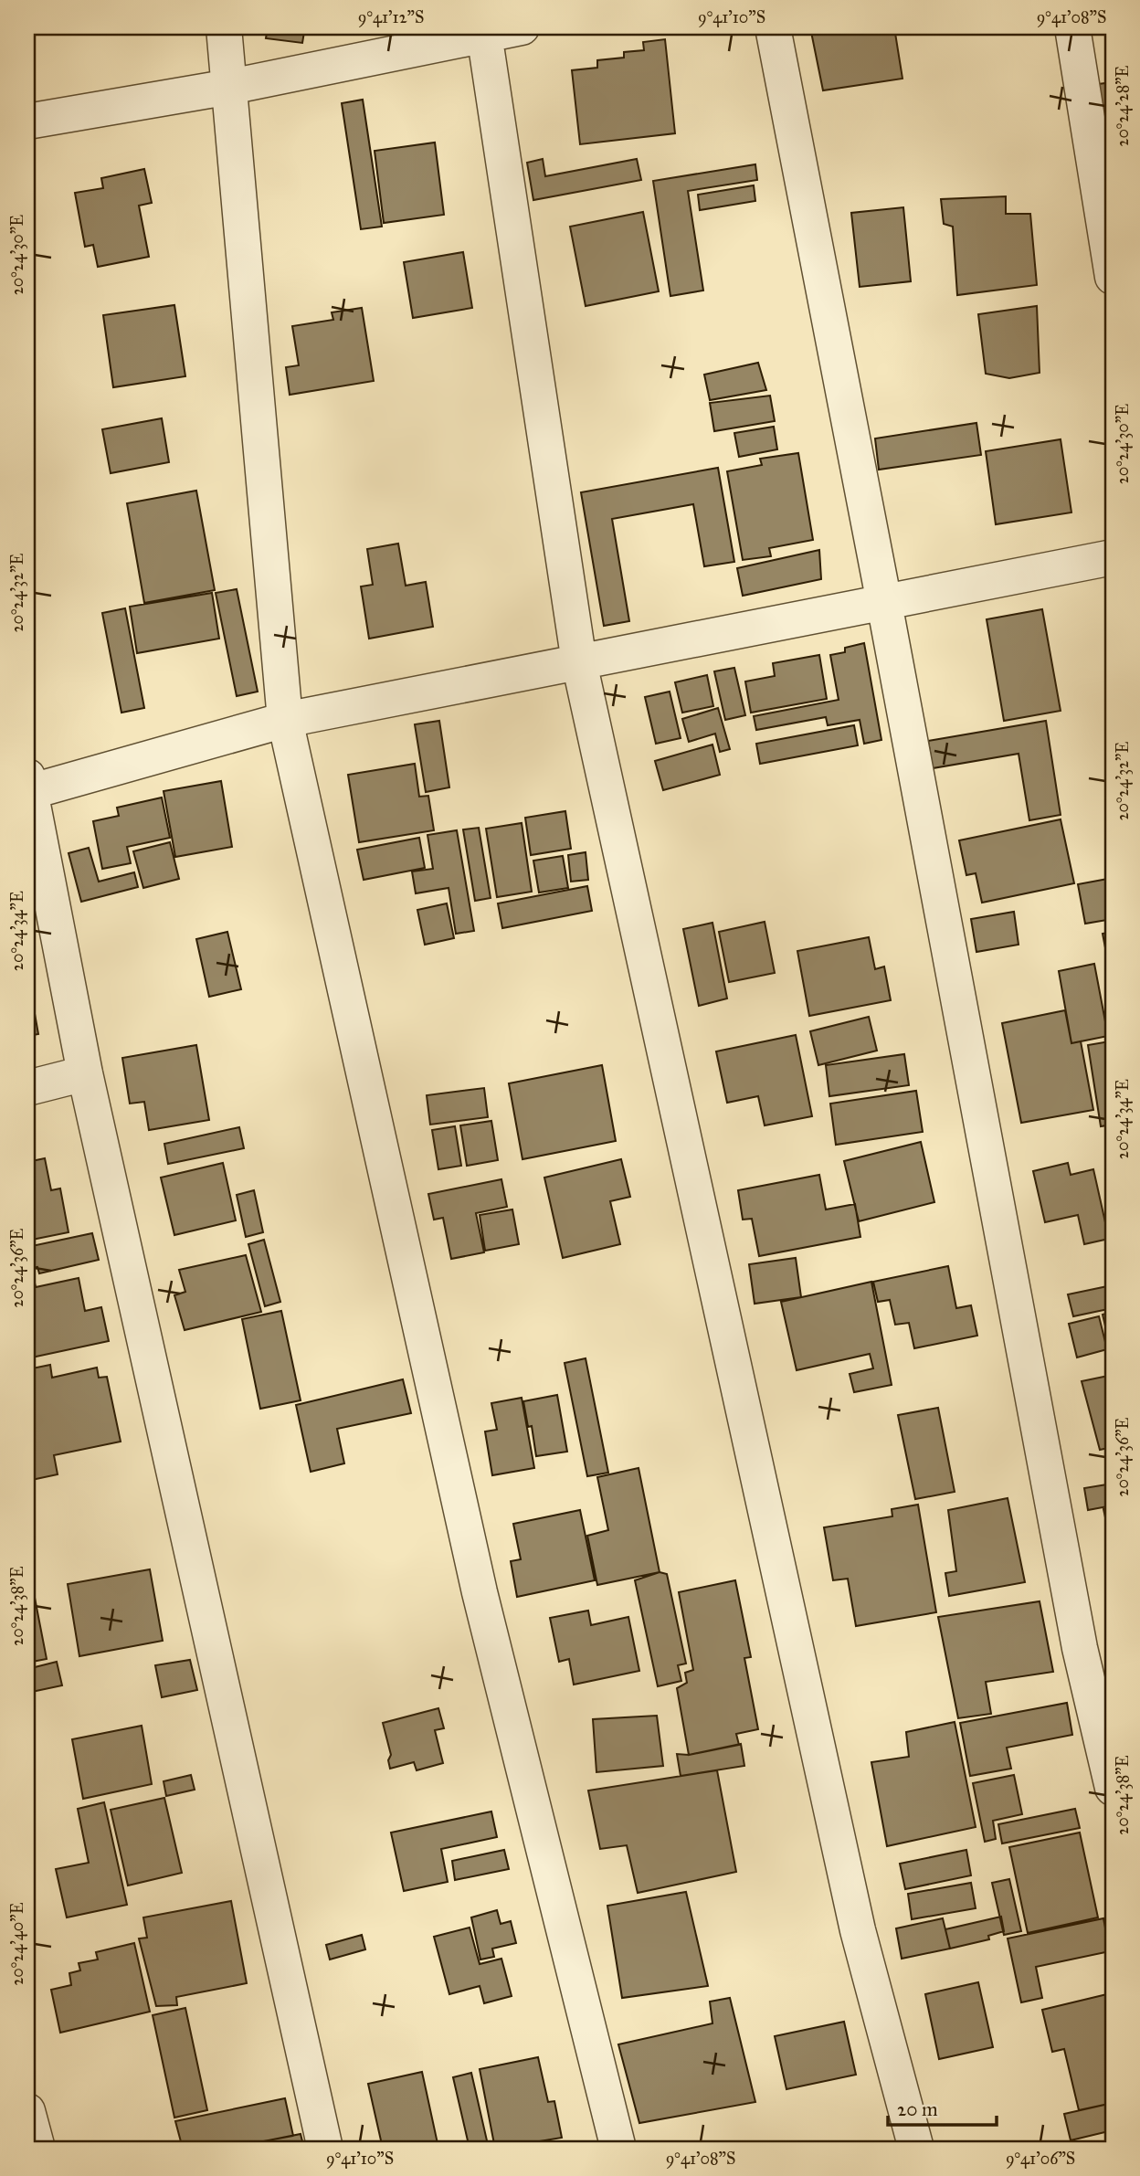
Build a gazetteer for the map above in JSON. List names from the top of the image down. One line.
{"scale_bar":"20 m","coordinates":["9°41'12\"S","9°41'10\"S","9°41'08\"S","20°24'28\"E","20°24'30\"E","20°24'32\"E","20°24'34\"E","20°24'36\"E","20°24'38\"E","20°24'40\"E","9°41'06\"S"]}
